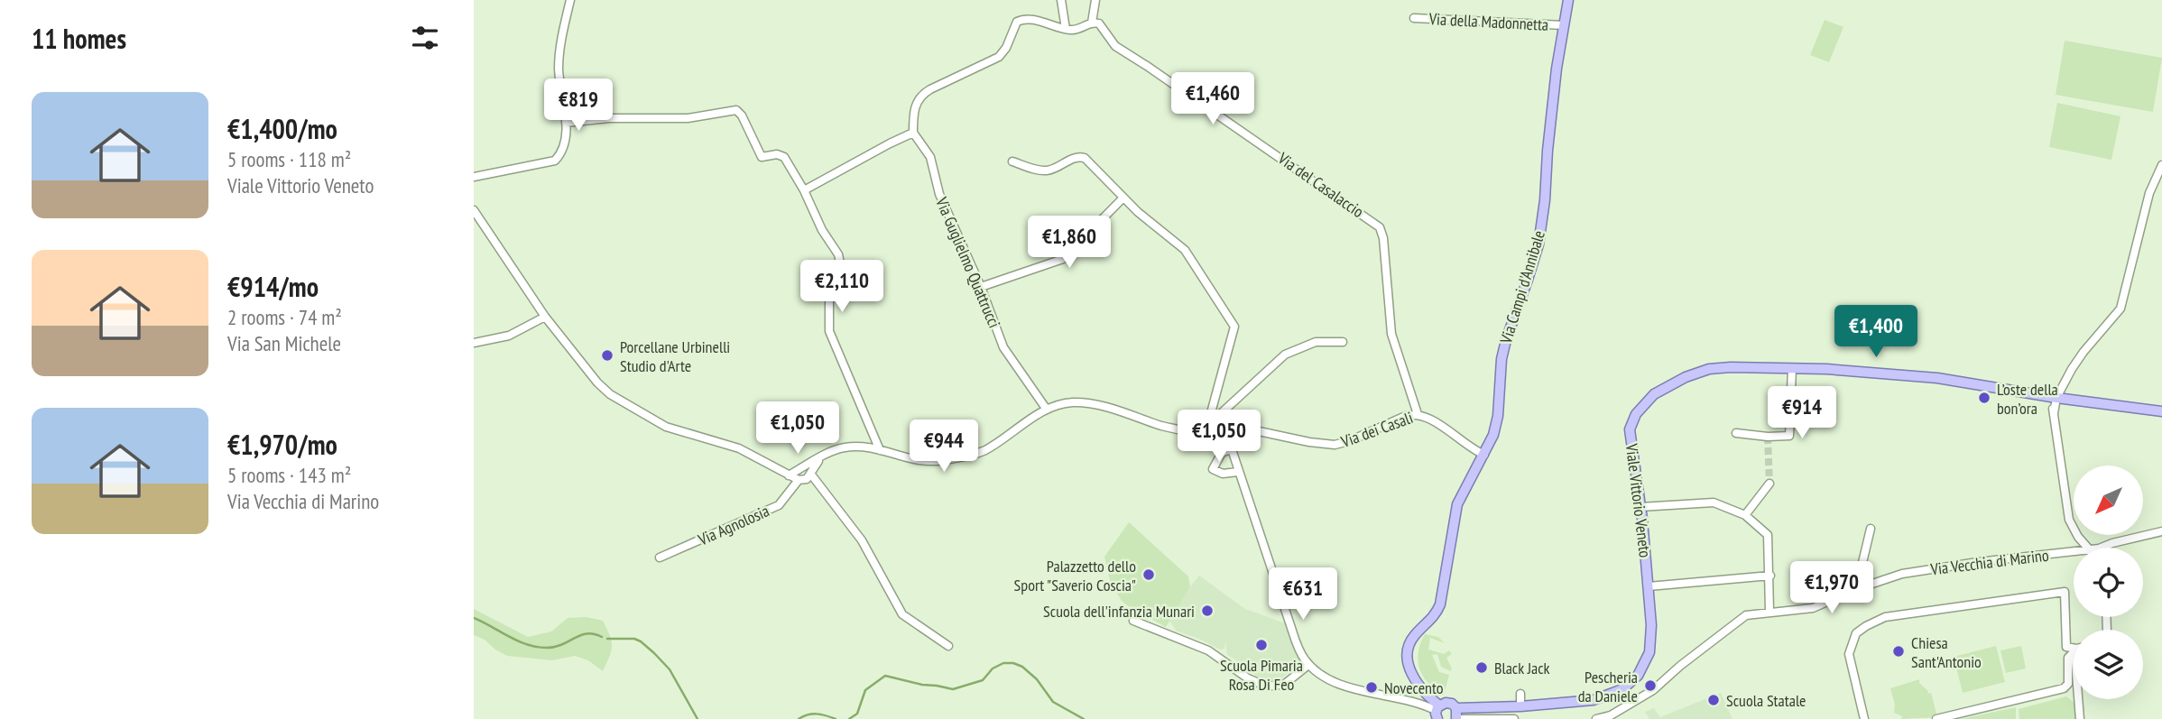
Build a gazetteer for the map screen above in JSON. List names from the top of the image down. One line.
{"streets":{"main road":["Via Campi d'Annibale","Viale Vittorio Veneto"],"street":["Via della Madonnetta","Via del Casalaccio","Via Guglielmo Quattrucci","Via dei Casali","Via Agnolosia","Via Vecchia di Marino"]},"crossings":[["Via della Madonnetta","Via Campi d'Annibale"],["Via del Casalaccio","Via dei Casali"],["Via Campi d'Annibale","Via dei Casali"],["Via Campi d'Annibale","Viale Vittorio Veneto"]],"places":["Porcellane Urbinelli Studio d'Arte","L’oste della bon’ora","Palazzetto dello Sport \"Saverio Coscia\"","Scuola dell'infanzia Munari","Scuola Pimaria Rosa Di Feo","Chiesa Sant'Antonio","Black Jack","Pescheria da Daniele","Novecento","Scuola Statale"],"north":"bottom left","page":{"heading":"11 homes","price":["€1,460","€819","€1,860","€2,110","€1,400","€914","€1,050","€1,050","€944","€1,970","€631"],"list":[{"name":"€1,400/mo","note":"5 rooms · 118 m² · Viale Vittorio Veneto"},{"name":"€914/mo","note":"2 rooms · 74 m² · Via San Michele"},{"name":"€1,970/mo","note":"5 rooms · 143 m² · Via Vecchia di Marino"}]}}
